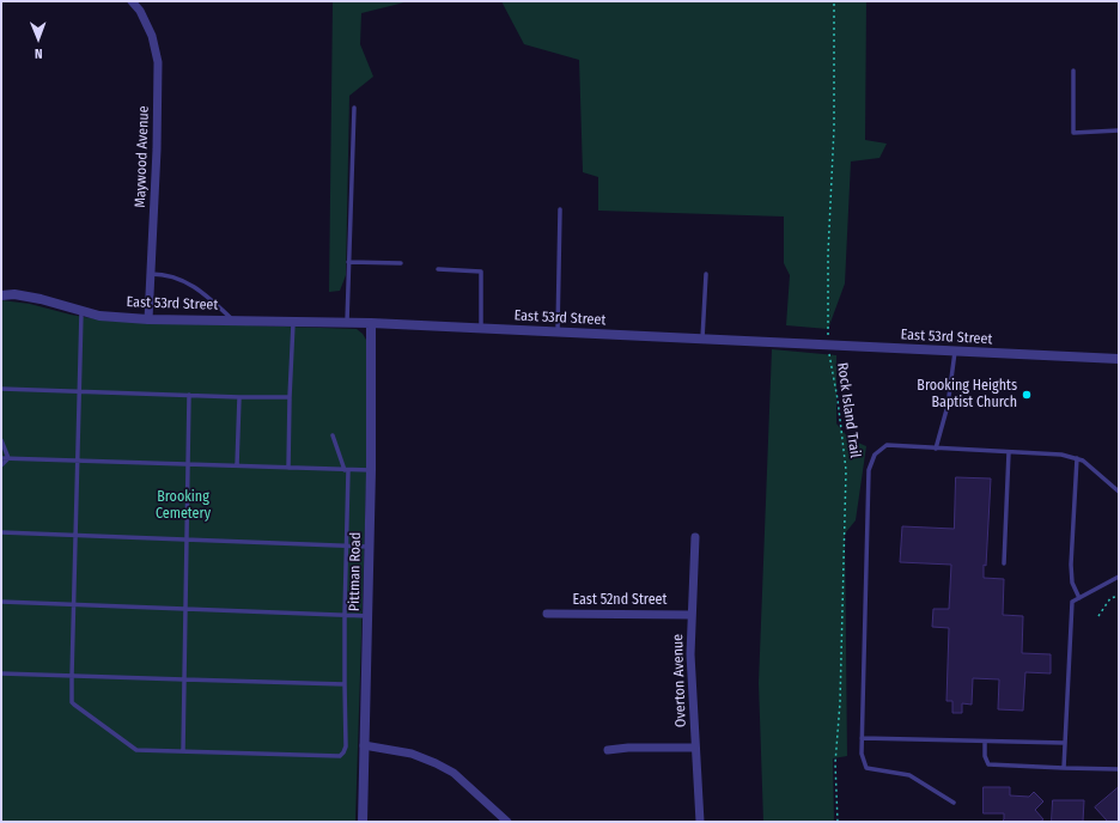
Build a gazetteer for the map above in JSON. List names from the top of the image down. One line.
{"streets":{"street":["Maywood Avenue","East 53rd Street","Pittman Road","East 52nd Street","Overton Avenue"],"path":["Rock Island Trail"]},"crossings":[["Maywood Avenue","East 53rd Street"],["East 53rd Street","Rock Island Trail"],["East 53rd Street","Pittman Road"],["East 52nd Street","Overton Avenue"]],"parks":["Brooking Cemetery"],"places":["Brooking Heights Baptist Church"],"north":"bottom"}
